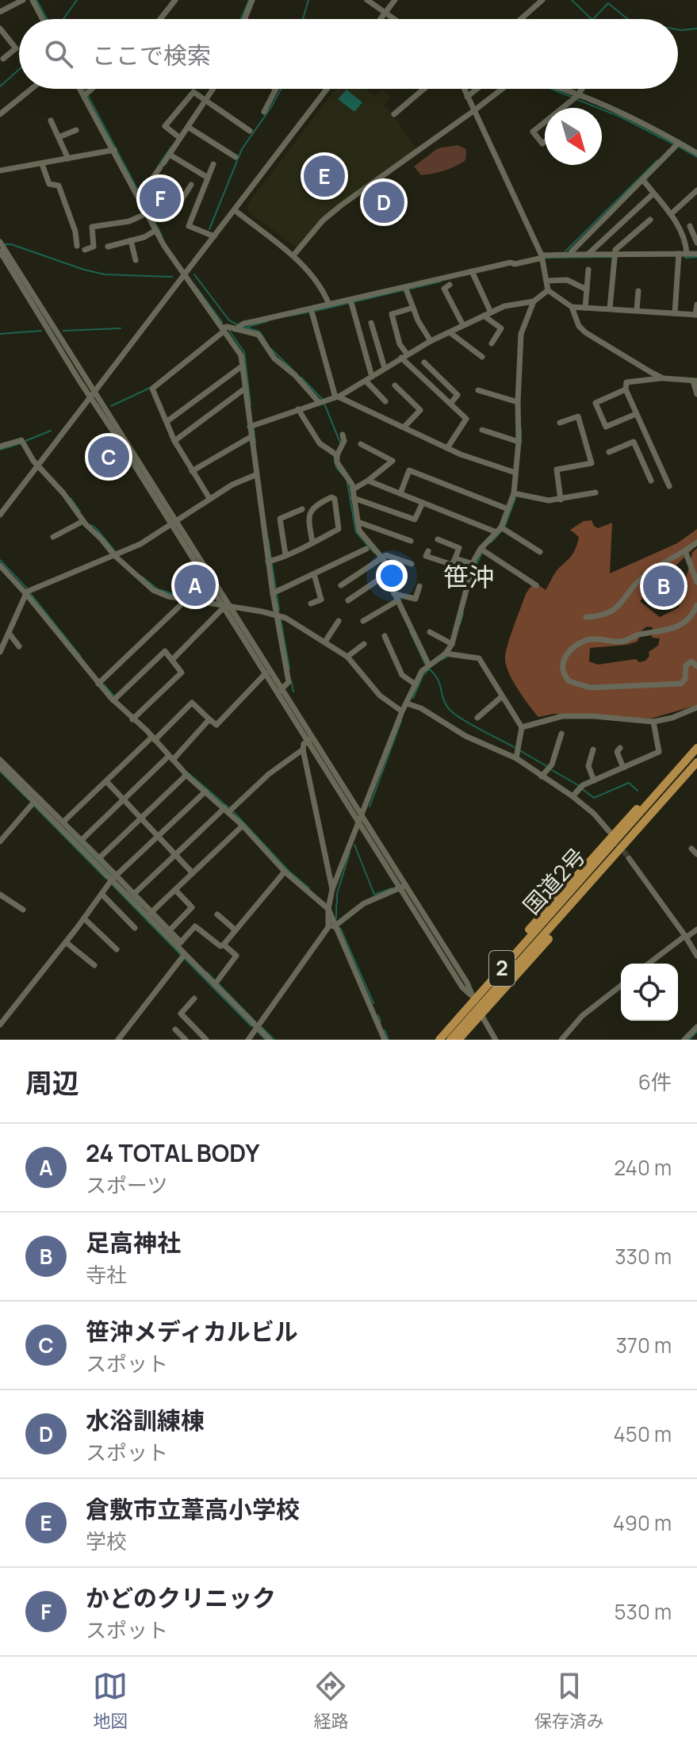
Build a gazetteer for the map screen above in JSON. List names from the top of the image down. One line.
{"streets":{"highway":["国道2号","2"]},"districts":["笹沖"],"north":"bottom right","page":{"search":"ここで検索","pins":["E","F","D","C","A","B"],"heading":["周辺","6件"],"list":[{"mark":"A","name":"24 TOTAL BODY","note":"スポーツ","value":"240 m"},{"mark":"B","name":"足高神社","note":"寺社","value":"330 m"},{"mark":"C","name":"笹沖メディカルビル","note":"スポット","value":"370 m"},{"mark":"D","name":"水浴訓練棟","note":"スポット","value":"450 m"},{"mark":"E","name":"倉敷市立葦高小学校","note":"学校","value":"490 m"},{"mark":"F","name":"かどのクリニック","note":"スポット","value":"530 m"}],"nav":["地図","経路","保存済み"]}}
